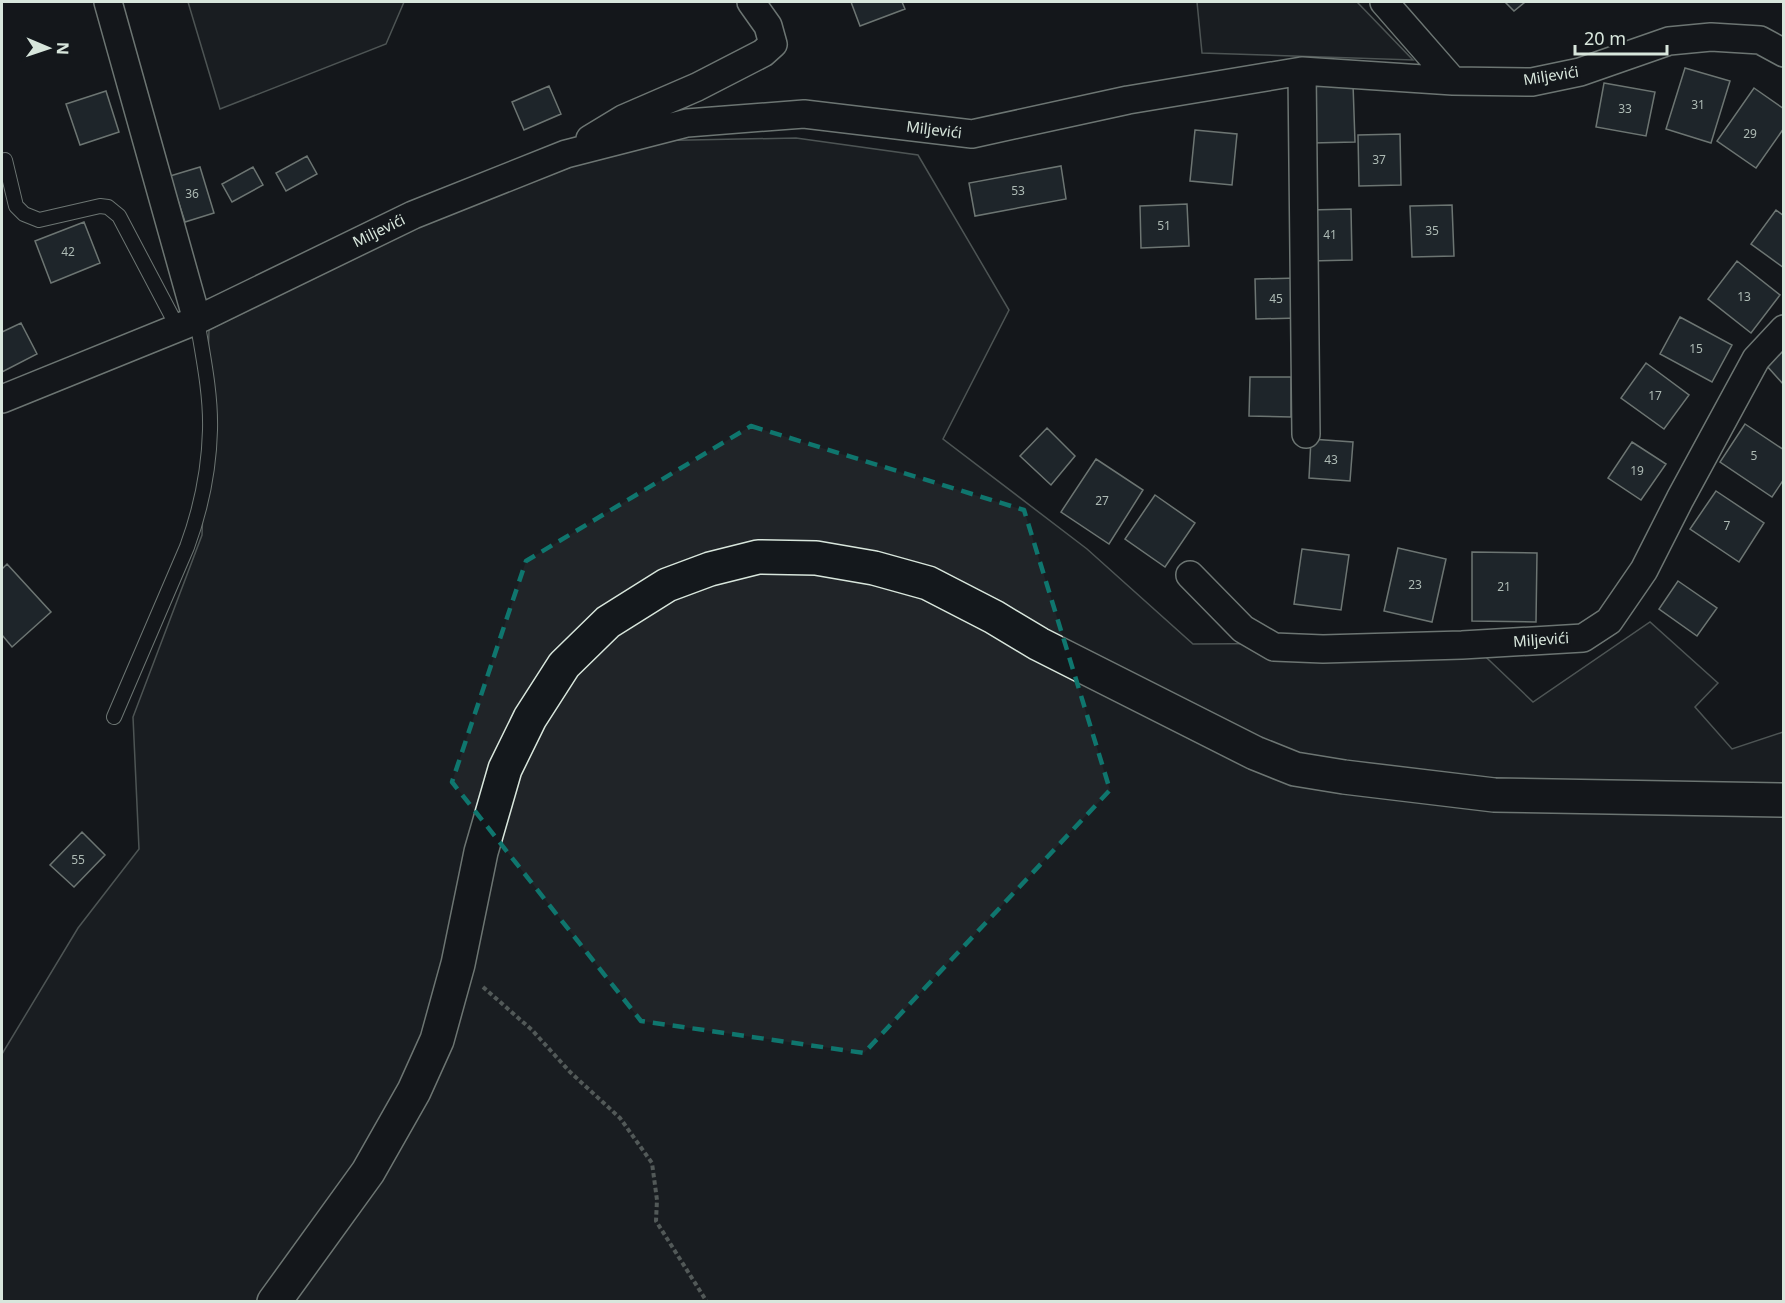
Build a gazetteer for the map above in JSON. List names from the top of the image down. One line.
{"streets":{"street":["Miljevići"]},"house_numbers":["31","33","29","37","53","36","51","35","41","42","13","45","15","17","5","43","19","27","7","23","21","55"],"scale_bar":"20 m","north":"right"}
